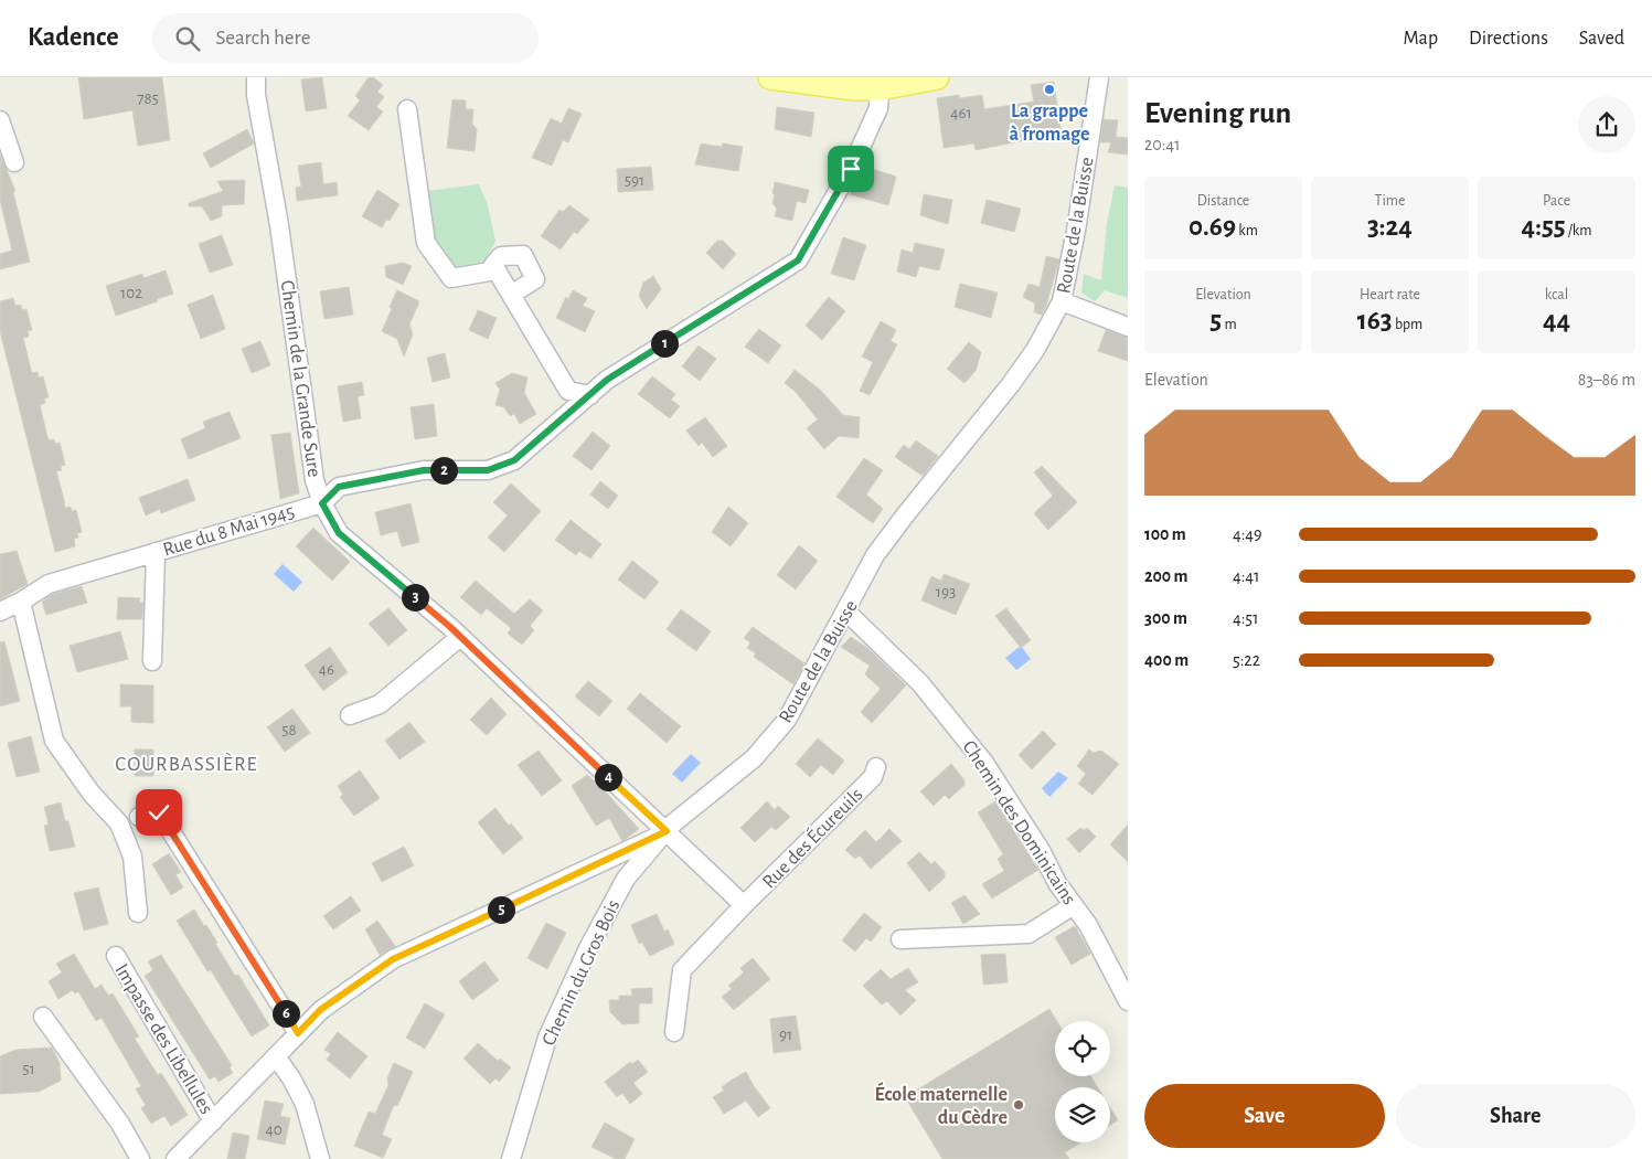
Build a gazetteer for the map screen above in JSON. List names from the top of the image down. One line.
{"streets":{"street":["Route de la Buisse","Chemin de la Grande Sure","Rue du 8 Mai 1945","Chemin des Dominicains","Rue des Écureuils","Chemin du Gros Bois","Impasse des Libellules"]},"crossings":[["Route de la Buisse","Chemin de la Grande Sure"],["Route de la Buisse","Chemin des Dominicains"],["Route de la Buisse","Chemin du Gros Bois"],["Route de la Buisse","Impasse des Libellules"],["Chemin de la Grande Sure","Rue du 8 Mai 1945"],["Chemin de la Grande Sure","Chemin du Gros Bois"]],"districts":["COURBASSIÈRE"],"places":["La grappe à fromage","École maternelle du Cèdre"],"house_numbers":["785","461","591","102","193","46","58","91","51","40"],"page":{"header":"Kadence","search":"Search here","nav":["Map","Directions","Saved"],"heading":["Evening run","20:41"],"stats":[["Distance","0.69 km"],["Time","3:24"],["Pace","4:55 /km"],["Elevation","5 m"],["Heart rate","163 bpm"],["kcal","44"]],"pins":["1","2","3","4","5","6"],"chart":["Elevation","83–86 m"],"list":[{"name":"100 m","note":"4:49"},{"name":"200 m","note":"4:41"},{"name":"300 m","note":"4:51"},{"name":"400 m","note":"5:22"}],"buttons":["Save","Share"]}}
